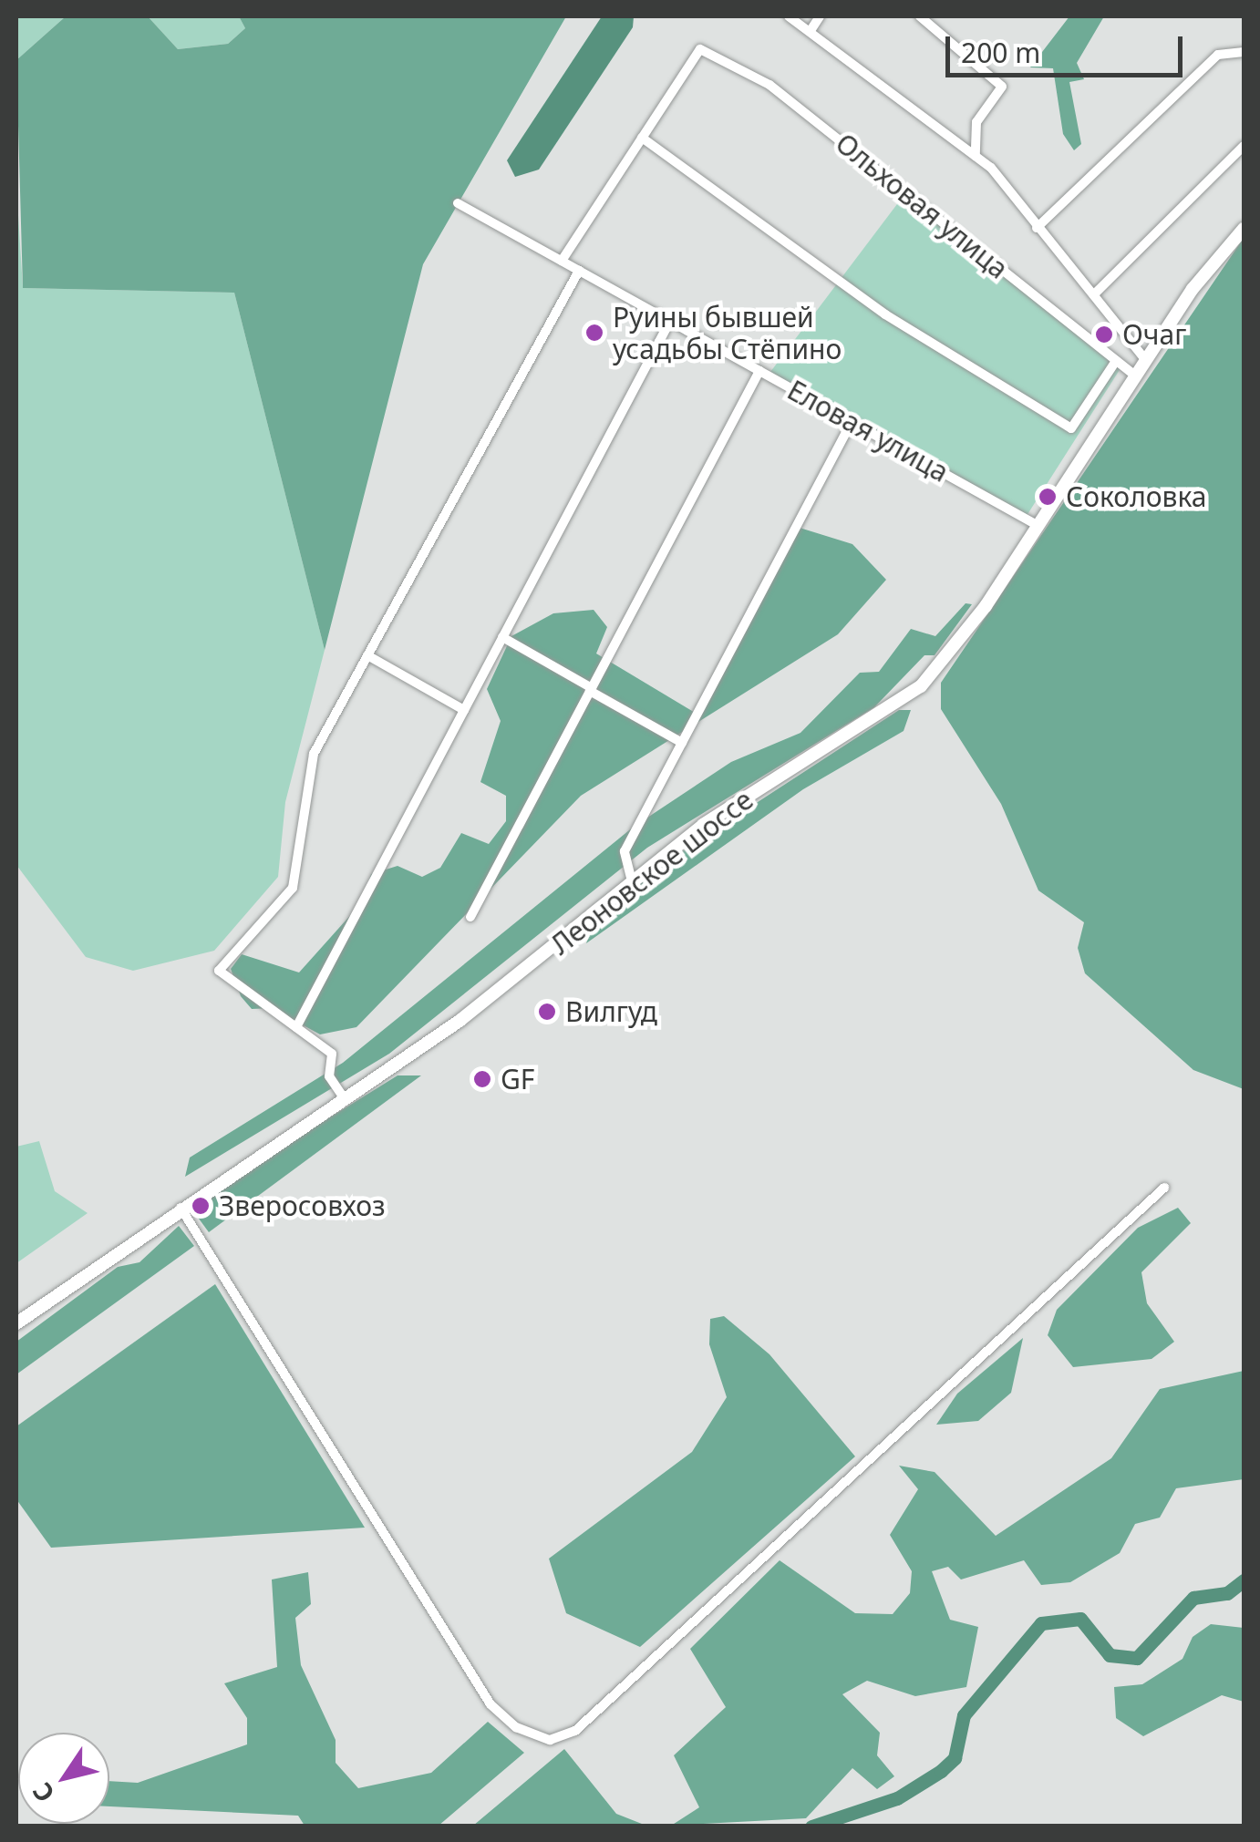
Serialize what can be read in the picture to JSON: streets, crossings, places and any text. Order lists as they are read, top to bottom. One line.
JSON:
{"streets":{"main road":["Леоновское шоссе"],"street":["Ольховая улица","Еловая улица"]},"crossings":[["Ольховая улица","Леоновское шоссе"],["Еловая улица","Леоновское шоссе"]],"places":["Руины бывшей усадьбы Стёпино","Очаг","Соколовка","Вилгуд","GF","Зверосовхоз"],"scale_bar":"200 m","north":"bottom left"}
